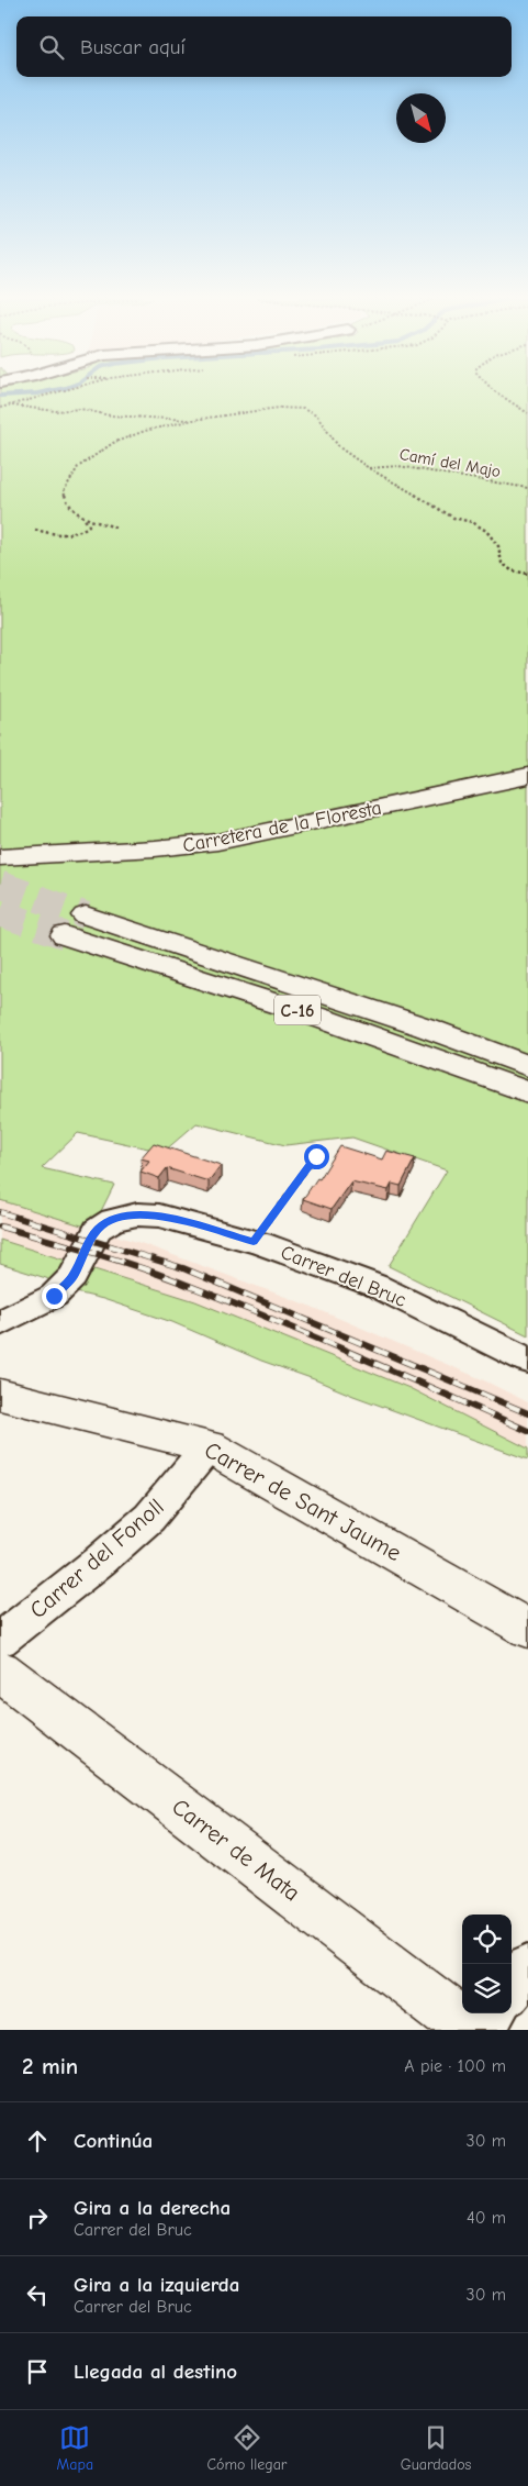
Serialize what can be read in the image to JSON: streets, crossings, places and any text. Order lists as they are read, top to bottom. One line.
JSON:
{"streets":{"main road":["Carretera de la Floresta","C-16","Carrer de Sant Jaume","Carrer de Mata"],"street":["Carrer del Bruc","Carrer del Fonoll"],"path":["Camí del Majo"]},"crossings":[["Carrer de Sant Jaume","Carrer del Fonoll"]],"north":"bottom right","page":{"search":"Buscar aquí","heading":["2 min","A pie · 100 m"],"list":[["Continúa","30 m"],["Gira a la derecha","Carrer del Bruc","40 m"],["Gira a la izquierda","Carrer del Bruc","30 m"],"Llegada al destino"],"nav":["Mapa","Cómo llegar","Guardados"]}}
